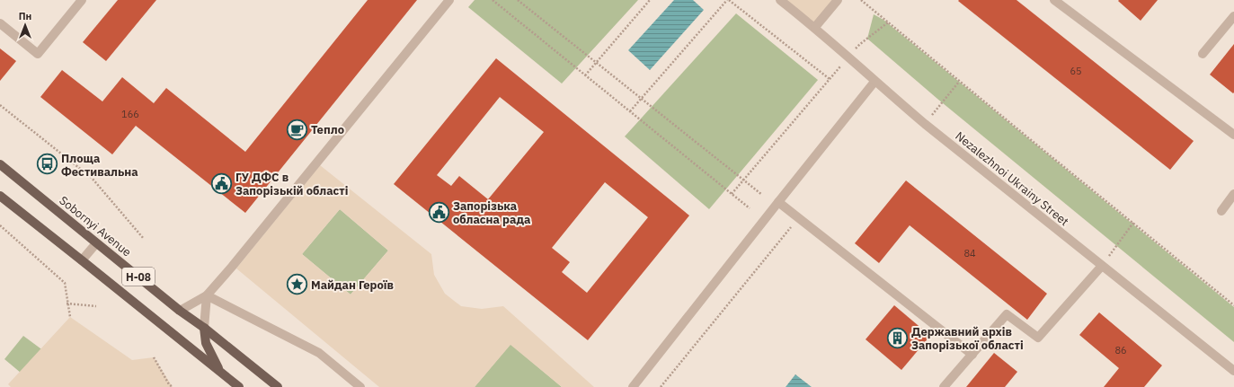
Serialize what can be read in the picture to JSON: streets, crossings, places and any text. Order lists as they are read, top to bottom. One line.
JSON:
{"streets":{"main road":["Sobornyi Avenue","Н-08"],"street":["Nezalezhnoi Ukrainy Street"]},"places":{"cafe":["Тепло"],"bus stop":["Площа Фестивальна"],"public building":["ГУ ДФС в Запорізькій області","Запорізька обласна рада"],"place":["Майдан Героїв"],"building":["Державний архів Запорізької області"]},"house_numbers":["65","166","84","86"],"north":"top"}
